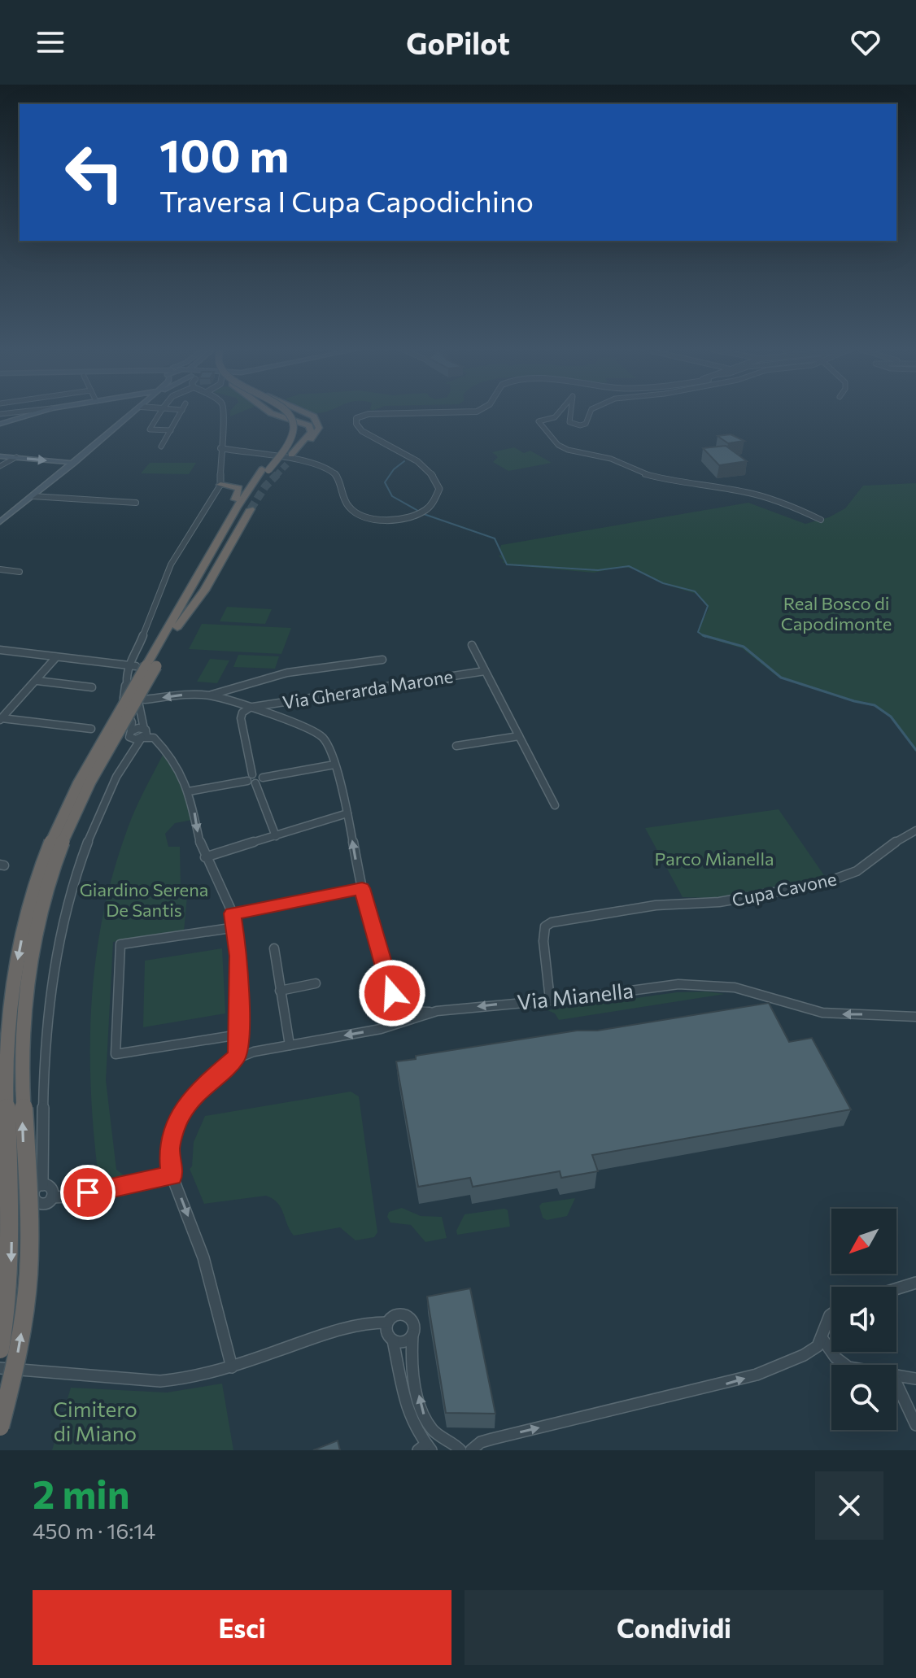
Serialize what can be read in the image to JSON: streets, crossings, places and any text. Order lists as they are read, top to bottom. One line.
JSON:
{"streets":{"street":["Via Gherarda Marone","Cupa Cavone","Via Mianella"]},"crossings":[["Cupa Cavone","Via Mianella"]],"one_way":["Via Mianella"],"parks":["Real Bosco di Capodimonte","Parco Mianella","Giardino Serena De Santis","Cimitero di Miano"],"north":"bottom left","page":{"header":"GoPilot","turn":["100 m","Traversa I Cupa Capodichino"],"heading":["2 min","450 m · 16:14"],"buttons":["Esci","Condividi"]}}
